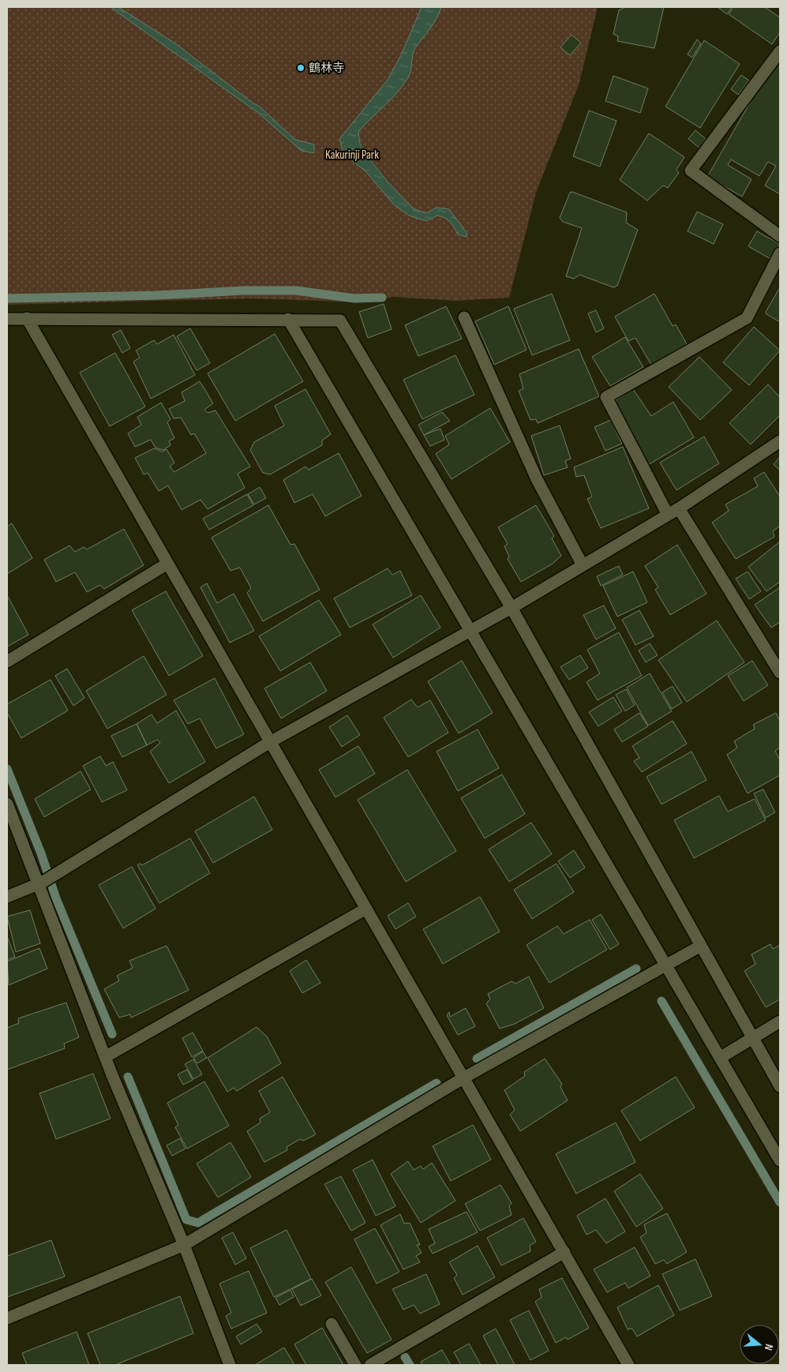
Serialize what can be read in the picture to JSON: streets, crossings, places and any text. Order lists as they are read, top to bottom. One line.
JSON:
{"parks":["Kakurinji Park"],"places":["鶴林寺"],"north":"right"}
